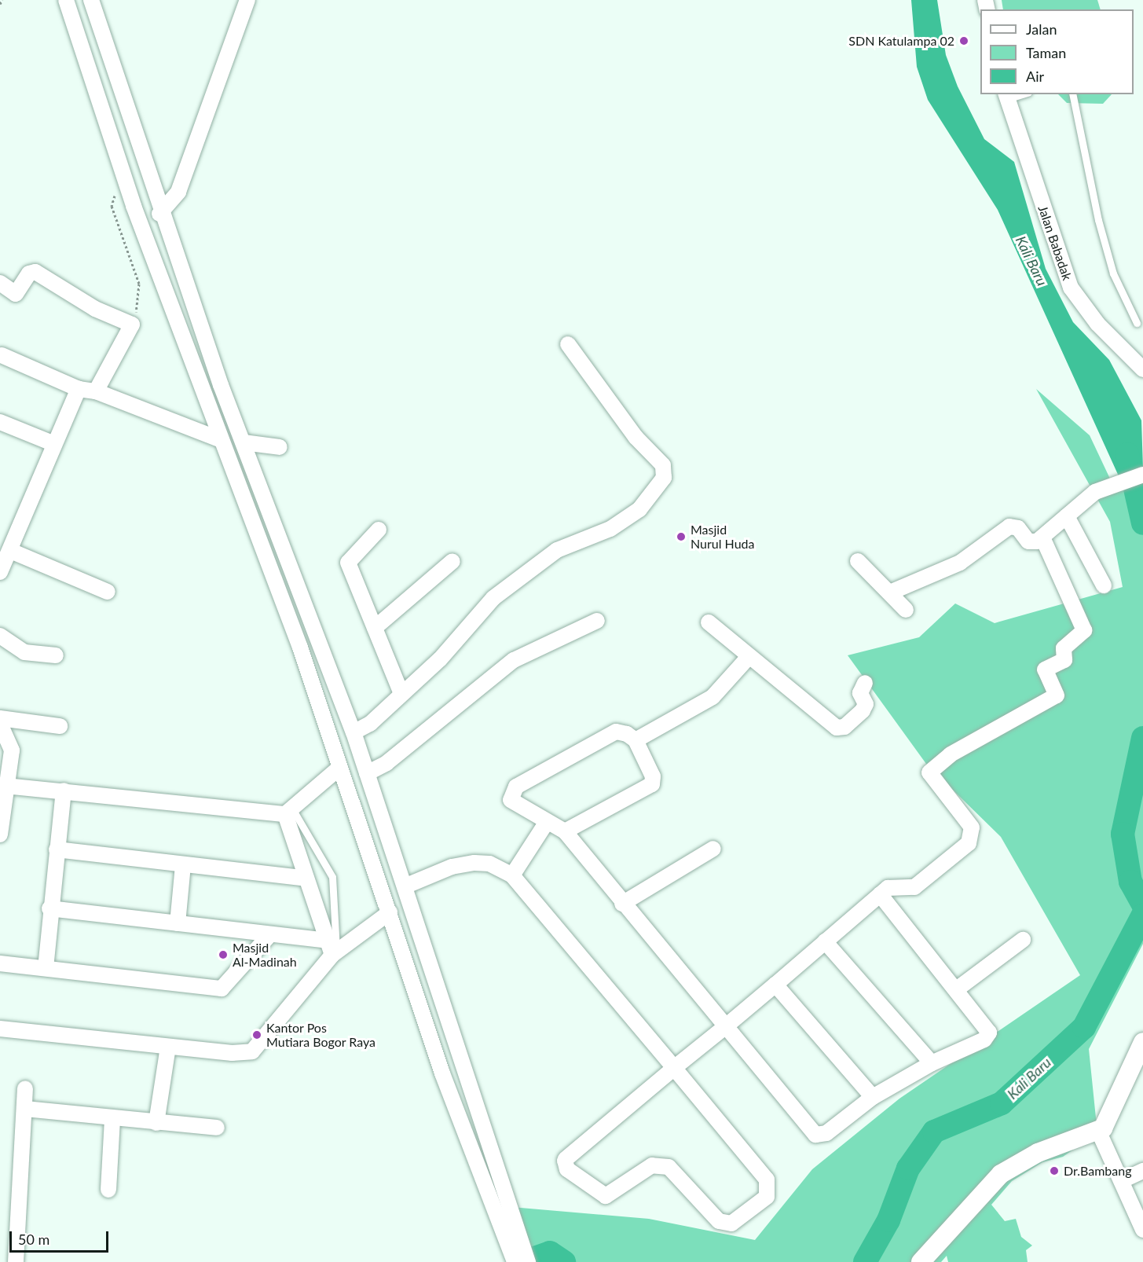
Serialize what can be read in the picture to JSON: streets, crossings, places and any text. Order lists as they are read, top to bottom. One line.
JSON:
{"streets":{"street":["Jalan Babadak"]},"water":["Kali Baru"],"places":["SDN Katulampa 02","Masjid Nurul Huda","Masjid Al-Madinah","Kantor Pos Mutiara Bogor Raya","Dr.Bambang"],"legend":["Jalan","Taman","Air"],"scale_bar":"50 m"}
